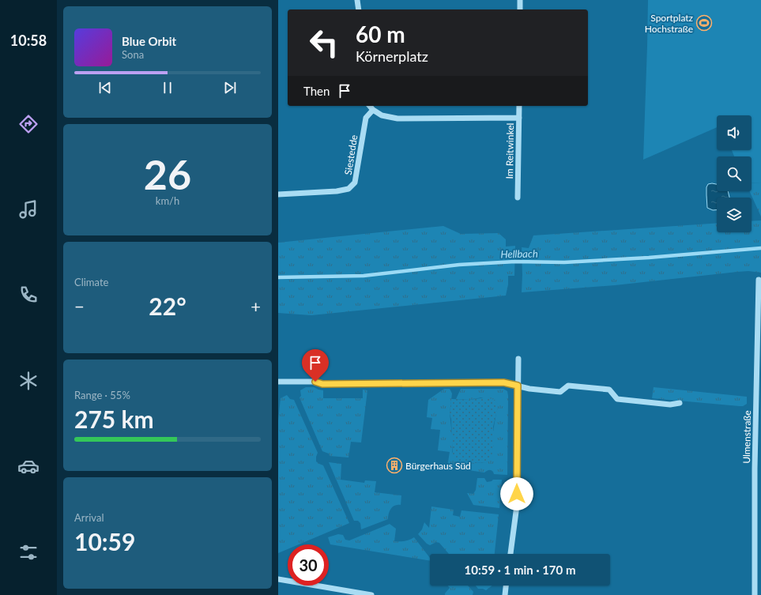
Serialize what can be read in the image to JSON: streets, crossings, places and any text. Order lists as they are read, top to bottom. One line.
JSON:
{"streets":{"street":["Im Reitwinkel","Siestedde","Ulmenstraße"]},"water":["Hellbach"],"places":{"sports":["Sportplatz Hochstraße"],"building":["Bürgerhaus Süd"]},"page":{"tabs":"10:58","turn":["60 m","Körnerplatz"],"song":["Blue Orbit","Sona"],"then":"Then","tile":[["26","km/h"],"Climate",["Range · 55%","275 km"],["Arrival","10:59"]],"heat":["−","22°","+"],"limit":"30","trip":"10:59 · 1 min · 170 m"}}
